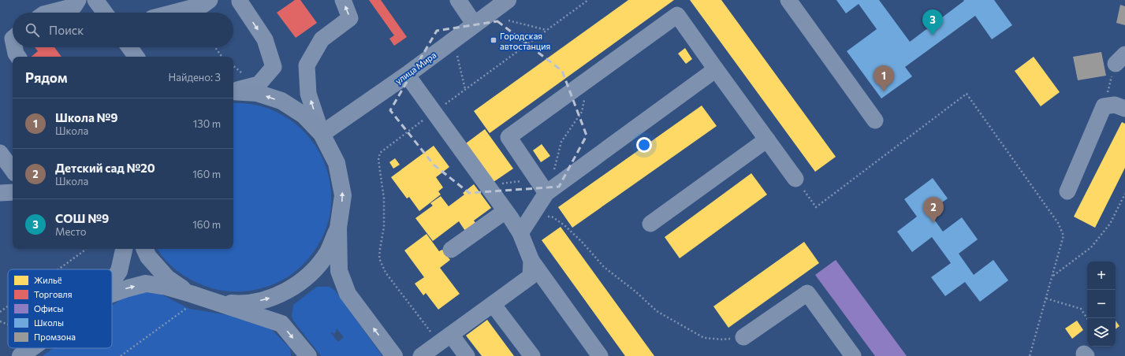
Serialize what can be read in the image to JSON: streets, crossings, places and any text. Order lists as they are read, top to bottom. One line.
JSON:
{"streets":{"main road":["улица Мира"]},"places":{"transit":["Городская автостанция"]},"legend":["Жильё","Торговля","Офисы","Школы","Промзона"],"page":{"pins":["3","1","2"],"search":"Поиск","heading":["Рядом","Найдено: 3"],"list":[{"mark":"1","name":"Школа №9","note":"Школа","value":"130 m"},{"mark":"2","name":"Детский сад №20","note":"Школа","value":"160 m"},{"mark":"3","name":"СОШ №9","note":"Место","value":"160 m"}],"map_buttons":["+","−"]}}
